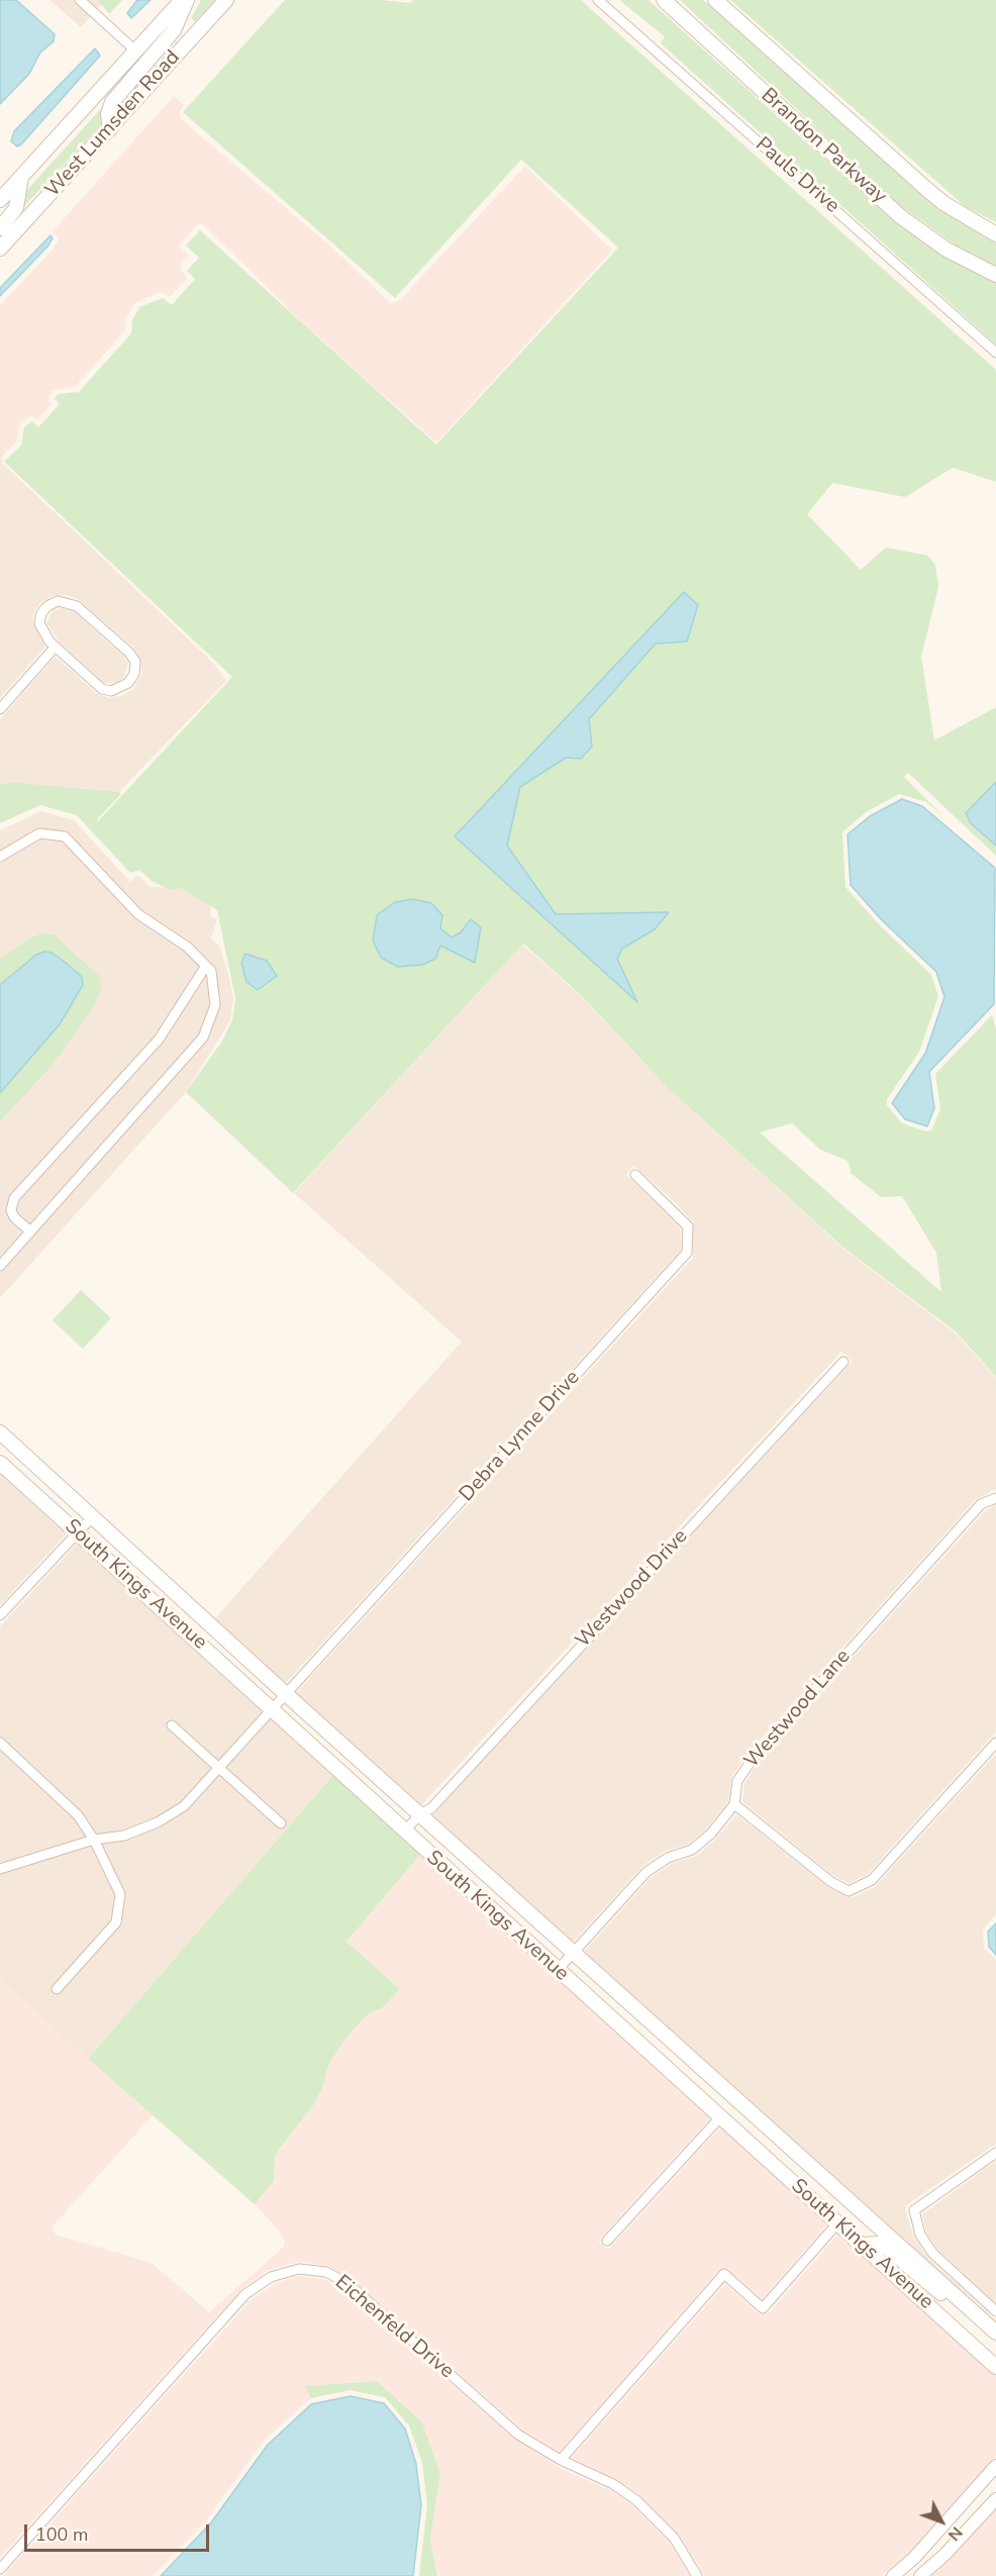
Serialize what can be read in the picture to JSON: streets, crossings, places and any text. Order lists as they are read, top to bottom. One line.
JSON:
{"streets":{"main road":["West Lumsden Road","Brandon Parkway","South Kings Avenue"],"street":["Pauls Drive","Debra Lynne Drive","Westwood Drive","Westwood Lane","Eichenfeld Drive"]},"crossings":[["Debra Lynne Drive","South Kings Avenue"],["South Kings Avenue","Westwood Drive"],["South Kings Avenue","Westwood Lane"]],"scale_bar":"100 m","north":"bottom right"}
